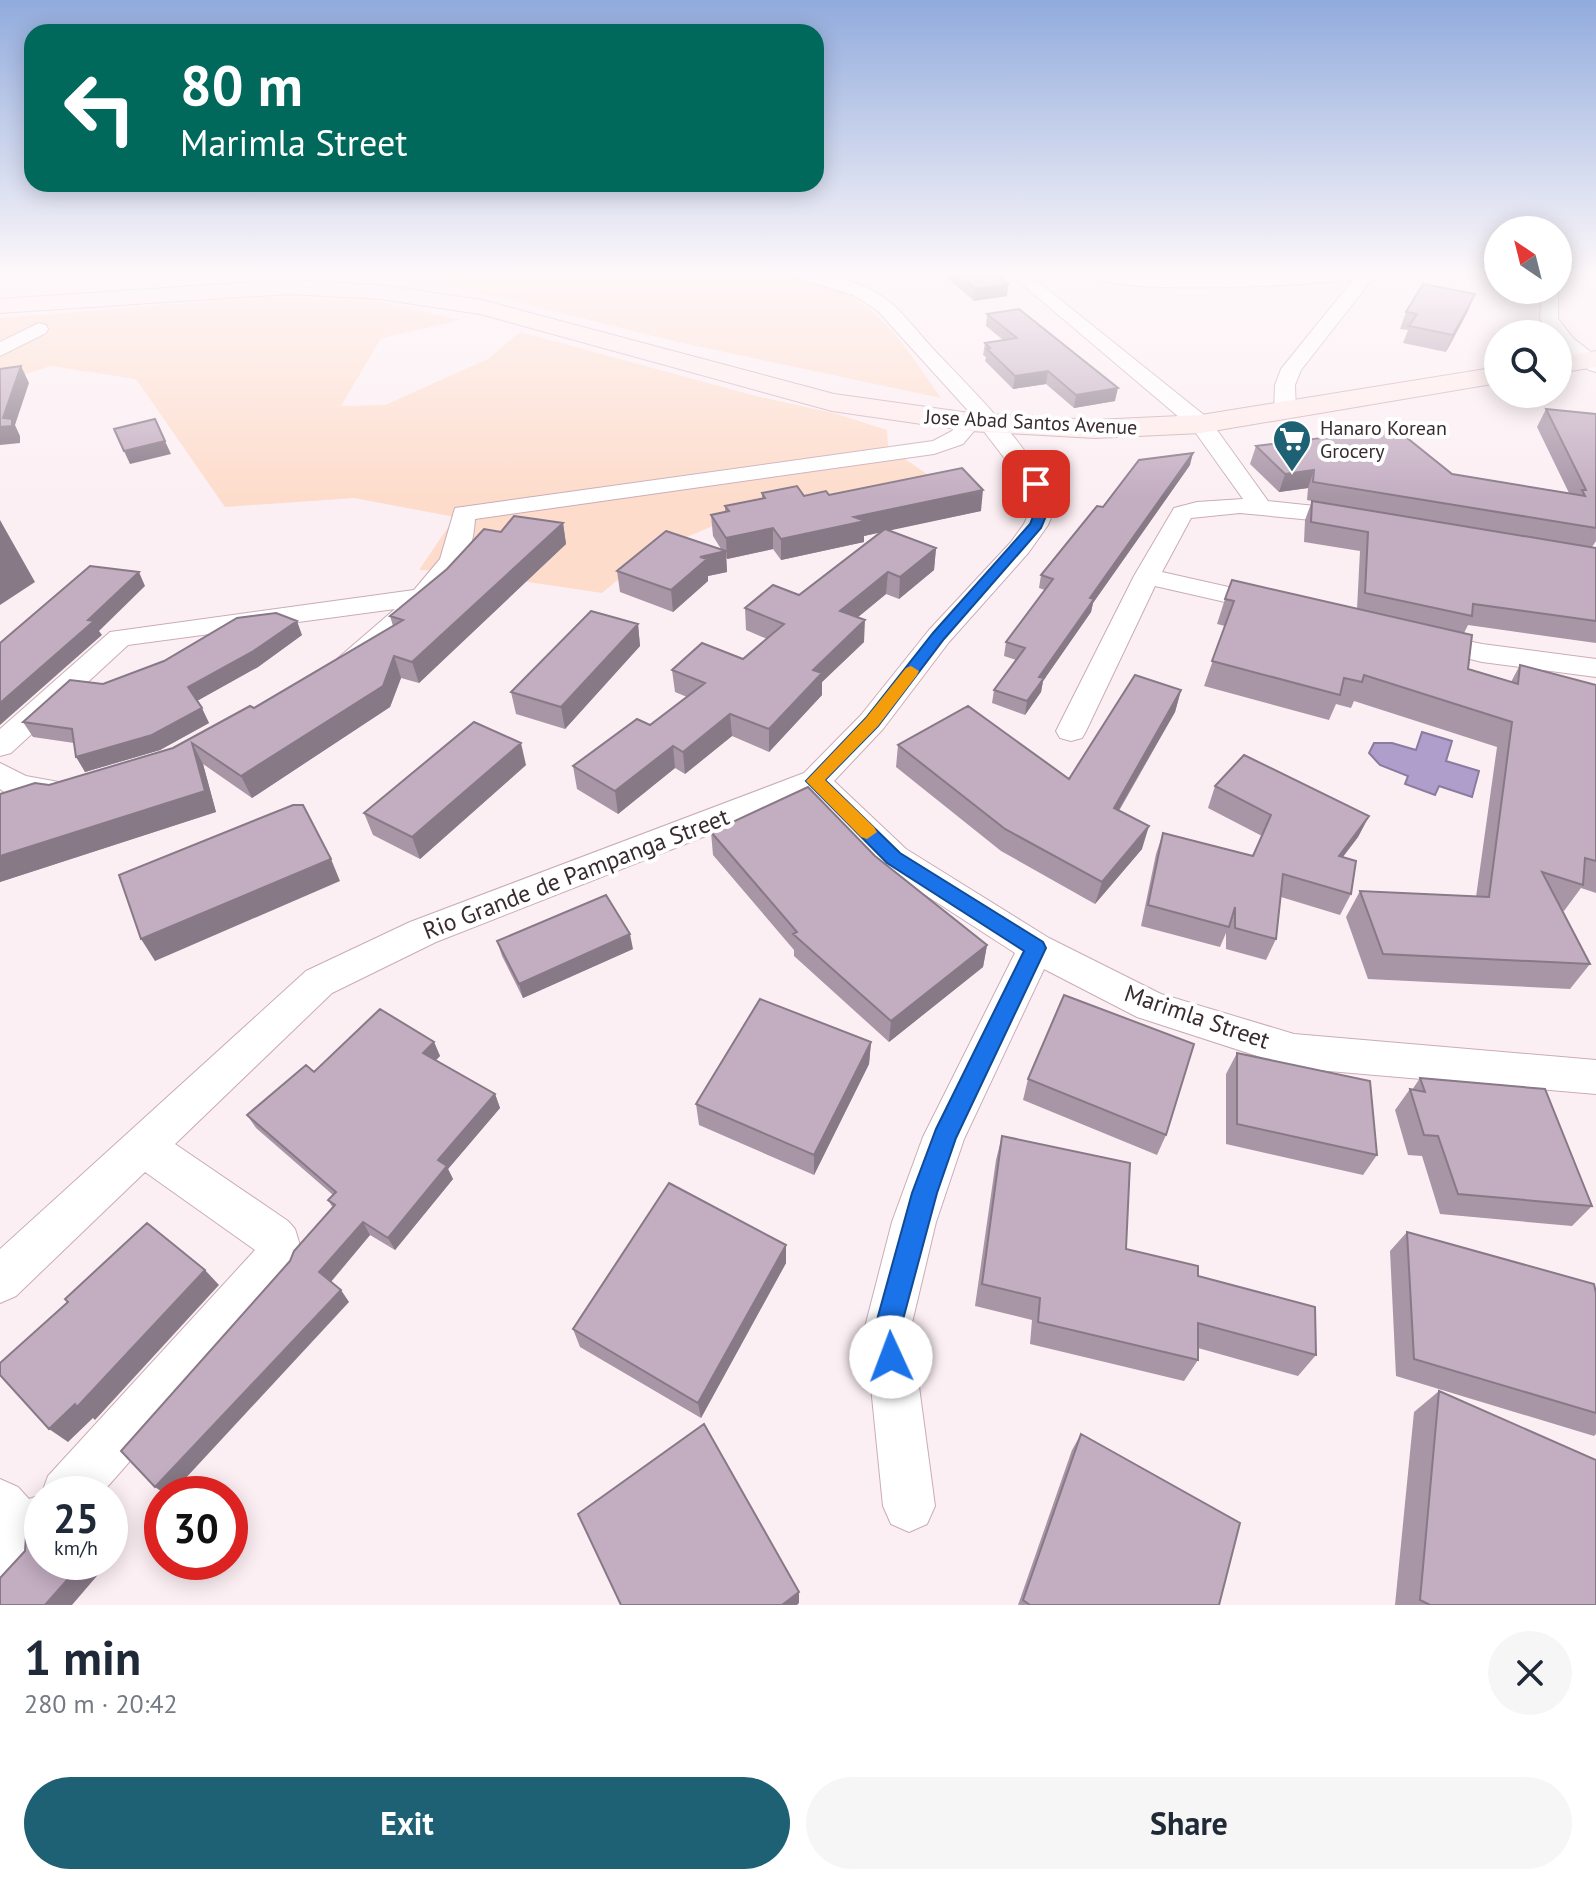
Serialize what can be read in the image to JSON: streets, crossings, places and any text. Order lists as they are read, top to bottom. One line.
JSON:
{"streets":{"main road":["Jose Abad Santos Avenue"],"street":["Rio Grande de Pampanga Street","Marimla Street"]},"crossings":[["Jose Abad Santos Avenue","Rio Grande de Pampanga Street"],["Rio Grande de Pampanga Street","Marimla Street"]],"places":{"supermarket":["Hanaro Korean Grocery"]},"north":"top left","page":{"turn":["80 m","Marimla Street"],"speed":"25 km/h","limit":"30","heading":["1 min","280 m · 20:42"],"buttons":["Exit","Share"]}}
